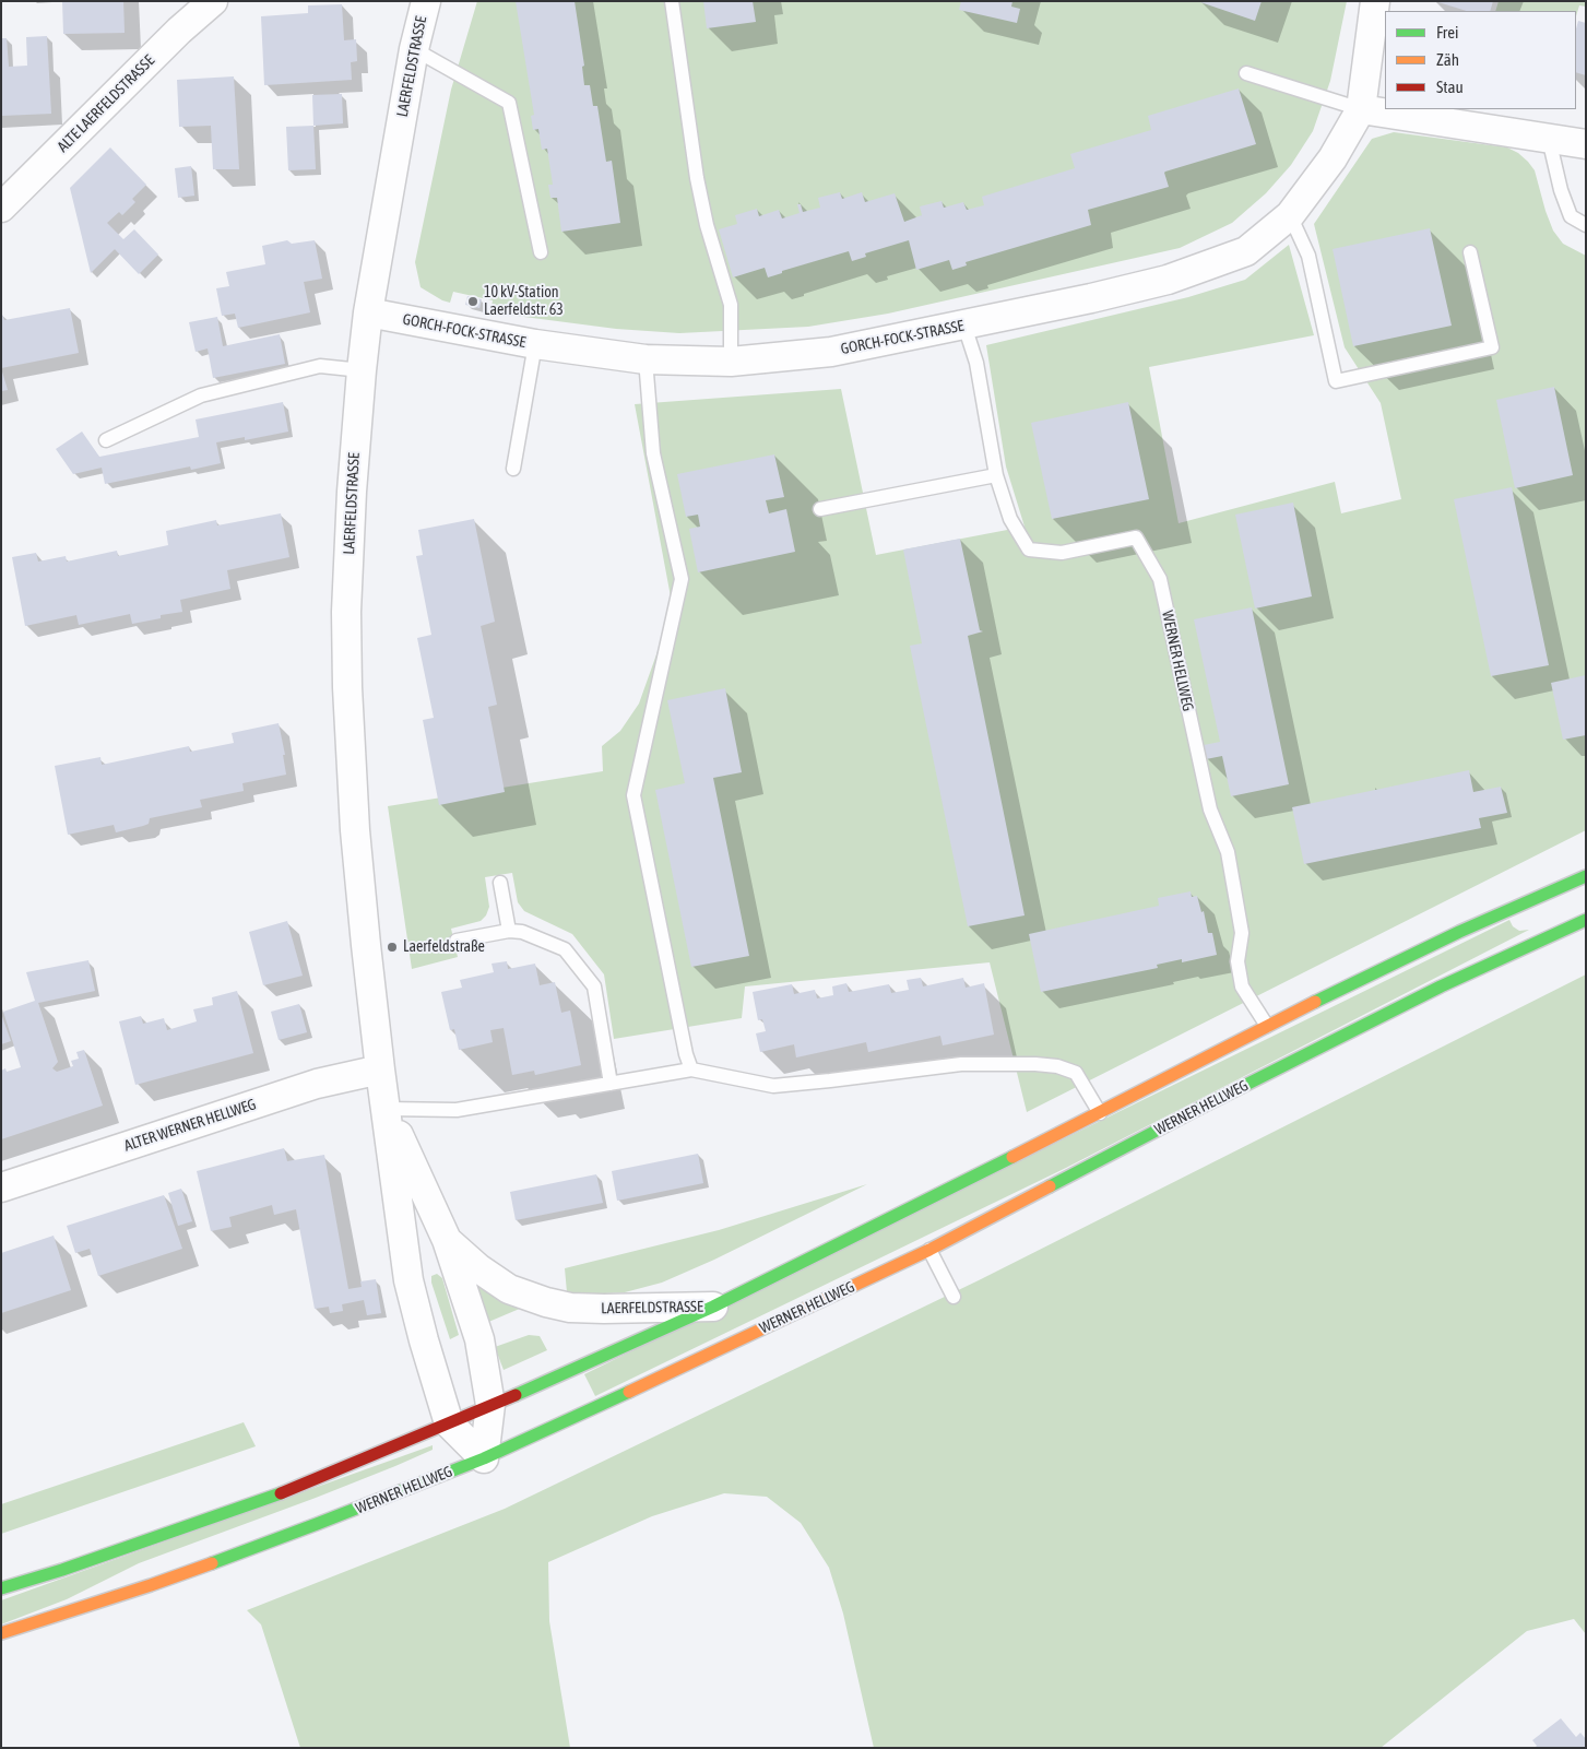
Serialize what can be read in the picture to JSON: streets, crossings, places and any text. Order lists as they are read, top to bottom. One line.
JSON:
{"streets":{"main road":["WERNER HELLWEG"],"street":["LAERFELDSTRASSE","ALTE LAERFELDSTRASSE","GORCH-FOCK-STRASSE","ALTER WERNER HELLWEG"]},"crossings":[["LAERFELDSTRASSE","GORCH-FOCK-STRASSE"],["LAERFELDSTRASSE","WERNER HELLWEG"],["LAERFELDSTRASSE","ALTER WERNER HELLWEG"]],"places":["10 kV-Station Laerfeldstr. 63","Laerfeldstraße"],"legend":["Frei","Zäh","Stau"]}
